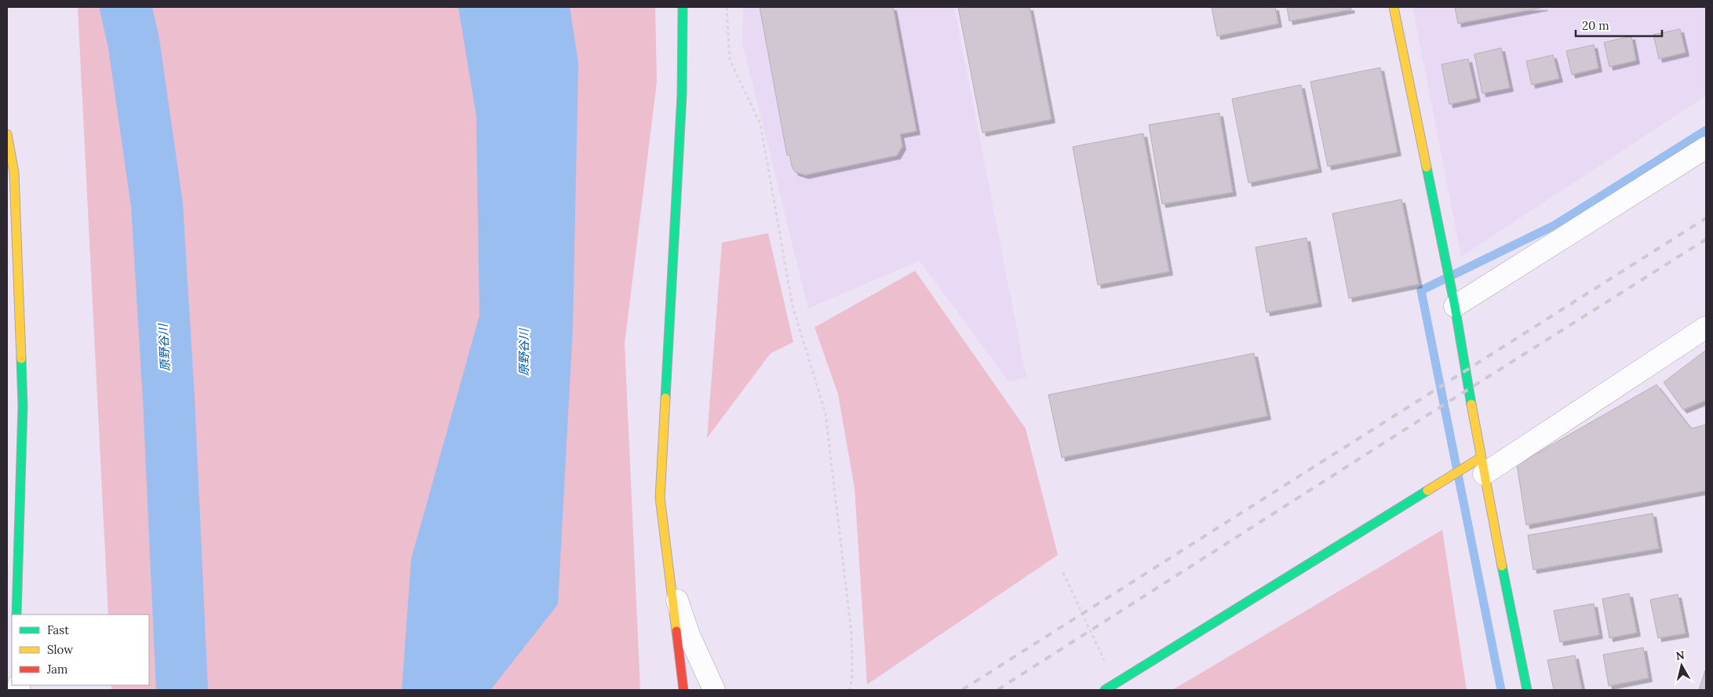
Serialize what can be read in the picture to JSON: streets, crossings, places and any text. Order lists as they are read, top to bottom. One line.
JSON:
{"water":["原野谷川"],"legend":["Fast","Slow","Jam"],"scale_bar":"20 m","north":"top"}
